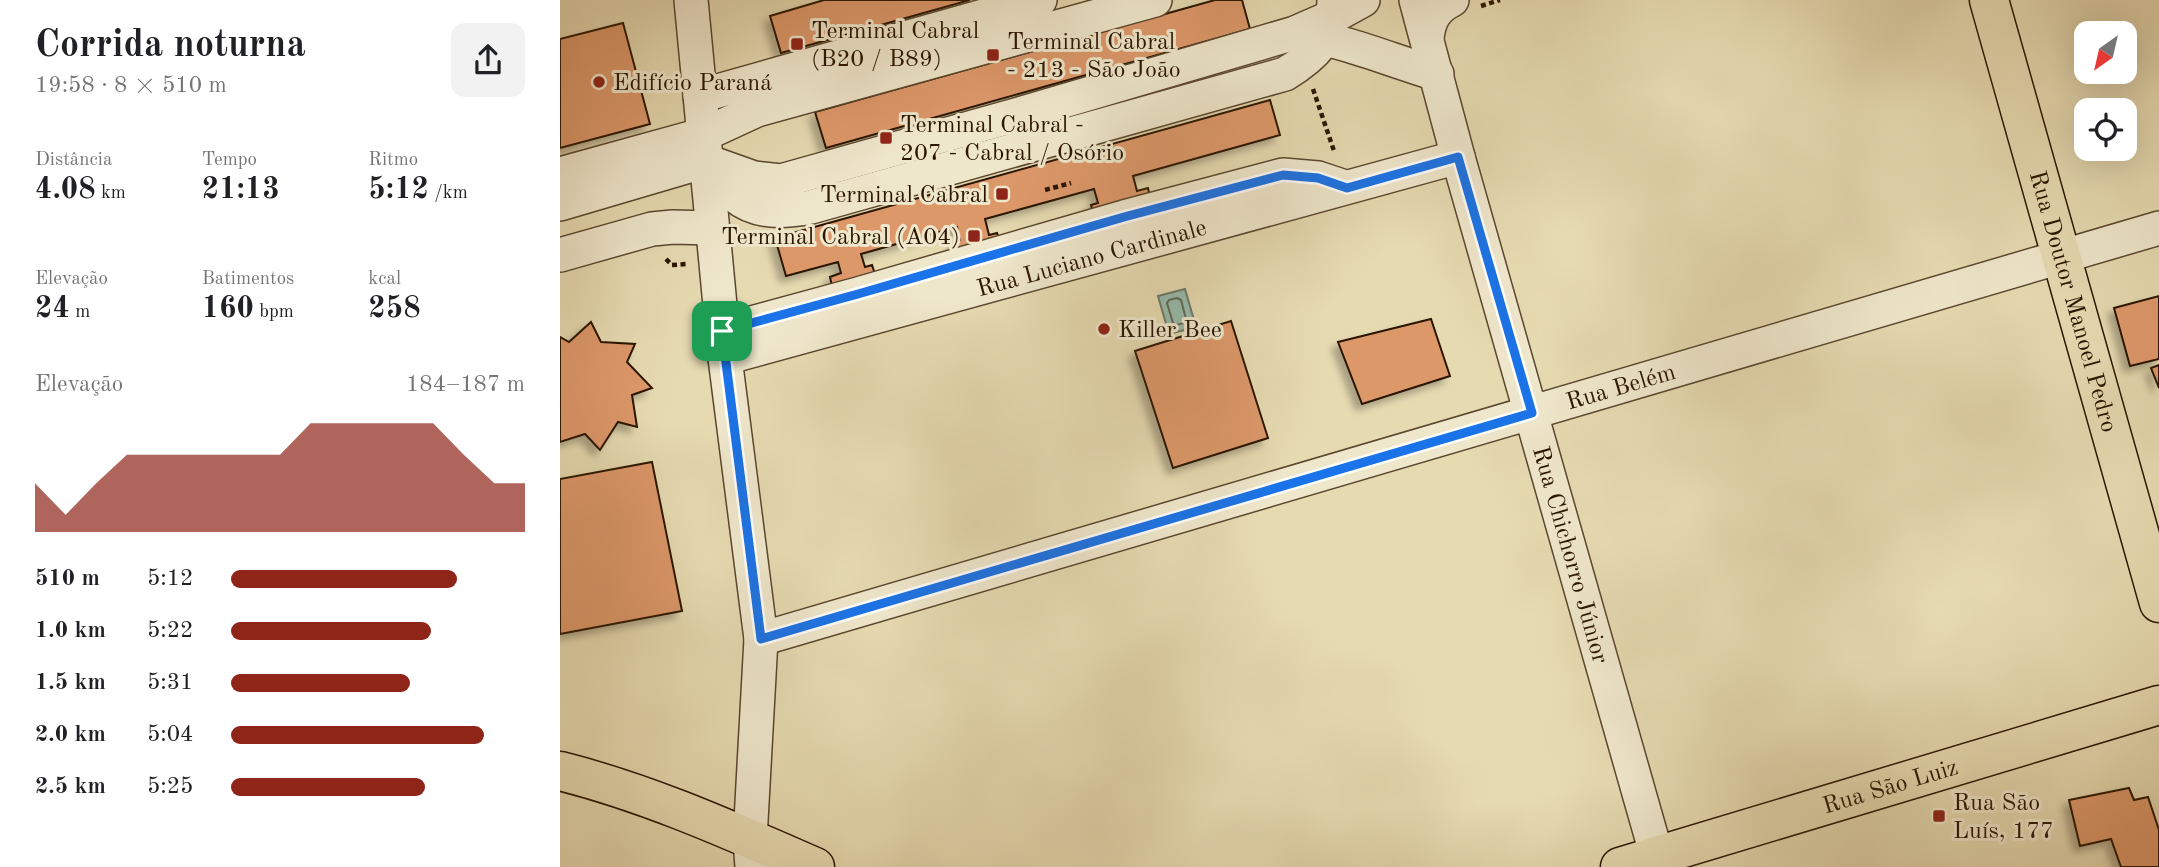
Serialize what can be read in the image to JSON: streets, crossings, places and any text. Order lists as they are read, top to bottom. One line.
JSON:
{"streets":{"main road":["Rua Doutor Manoel Pedro","Rua São Luiz"],"street":["Rua Luciano Cardinale","Rua Belém","Rua Chichorro Júnior"]},"crossings":[["Rua Luciano Cardinale","Rua Chichorro Júnior"],["Rua Doutor Manoel Pedro","Rua Belém"],["Rua Belém","Rua Chichorro Júnior"],["Rua Chichorro Júnior","Rua São Luiz"]],"places":{"transit":["Terminal Cabral (B20 / B89)","Terminal Cabral - 213 - São João","Terminal Cabral - 207 - Cabral / Osório","Terminal Cabral","Terminal Cabral (A04)","Rua São Luís, 177"],"other":["Edifício Paraná","Killer Bee"]},"north":"bottom left","page":{"heading":["Corrida noturna","19:58 · 8 × 510 m"],"stats":[["Distância","4.08 km"],["Tempo","21:13"],["Ritmo","5:12 /km"],["Elevação","24 m"],["Batimentos","160 bpm"],["kcal","258"]],"chart":["Elevação","184–187 m"],"list":[{"name":"510 m","note":"5:12"},{"name":"1.0 km","note":"5:22"},{"name":"1.5 km","note":"5:31"},{"name":"2.0 km","note":"5:04"},{"name":"2.5 km","note":"5:25"}]}}
